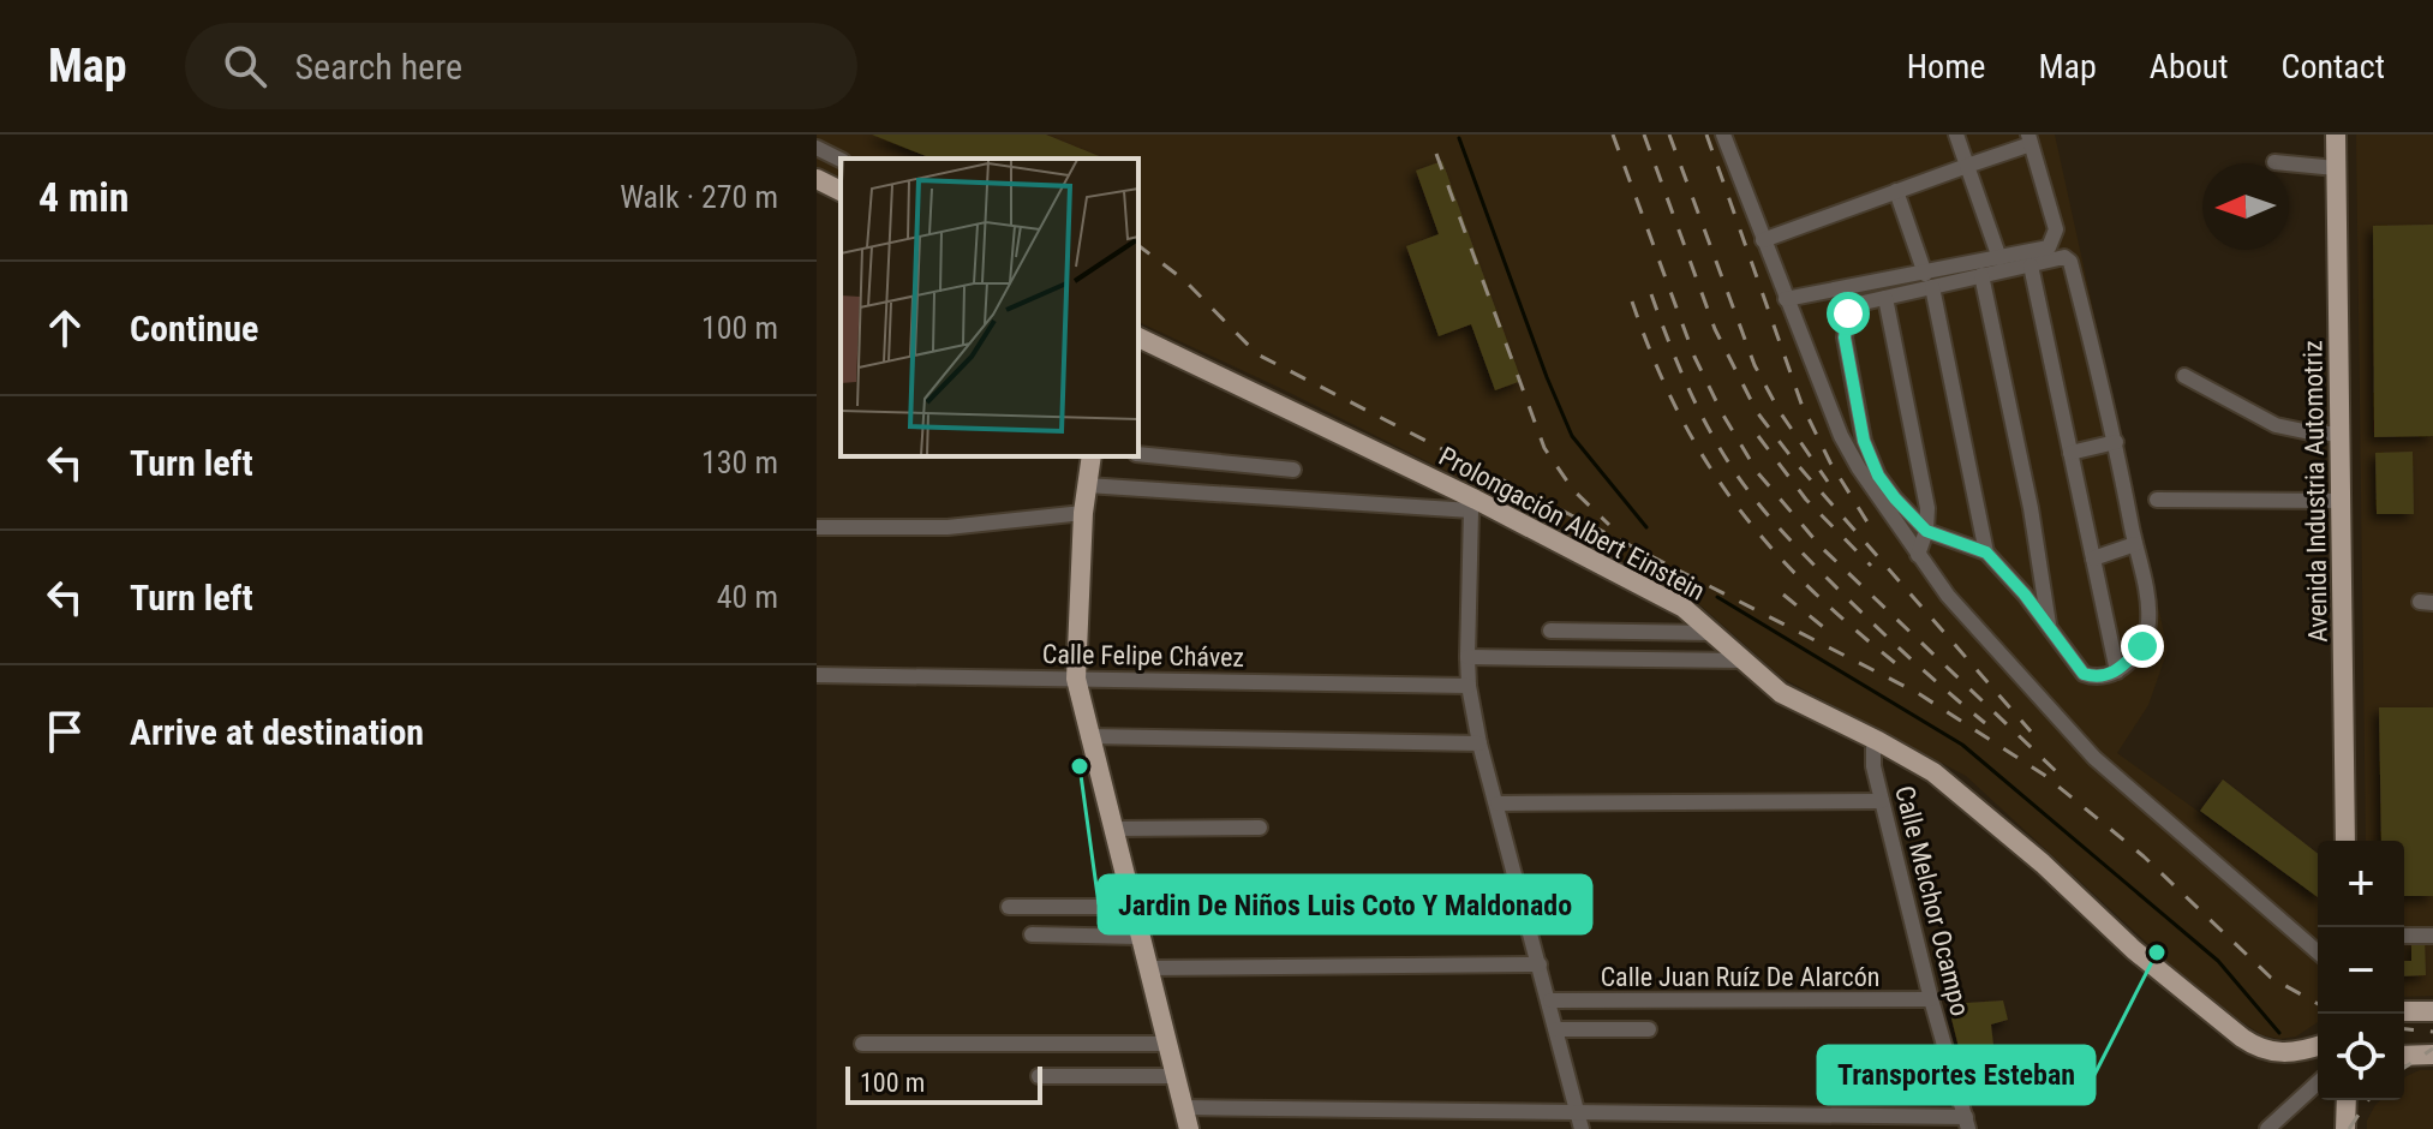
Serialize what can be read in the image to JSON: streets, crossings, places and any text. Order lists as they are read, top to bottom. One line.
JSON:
{"streets":{"main road":["Avenida Industria Automotriz","Prolongación Albert Einstein"],"street":["Calle Felipe Chávez","Calle Melchor Ocampo","Calle Juan Ruíz De Alarcón"]},"crossings":[["Prolongación Albert Einstein","Calle Melchor Ocampo"],["Calle Melchor Ocampo","Calle Juan Ruíz De Alarcón"]],"places":["Jardin De Niños Luis Coto Y Maldonado","Transportes Esteban"],"scale_bar":"100 m","north":"left","page":{"header":"Map","search":"Search here","nav":["Home","Map","About","Contact"],"heading":["4 min","Walk · 270 m"],"list":[["Continue","100 m"],["Turn left","130 m"],["Turn left","40 m"],"Arrive at destination"],"map_buttons":["+","−"],"scale":"100 m"}}
